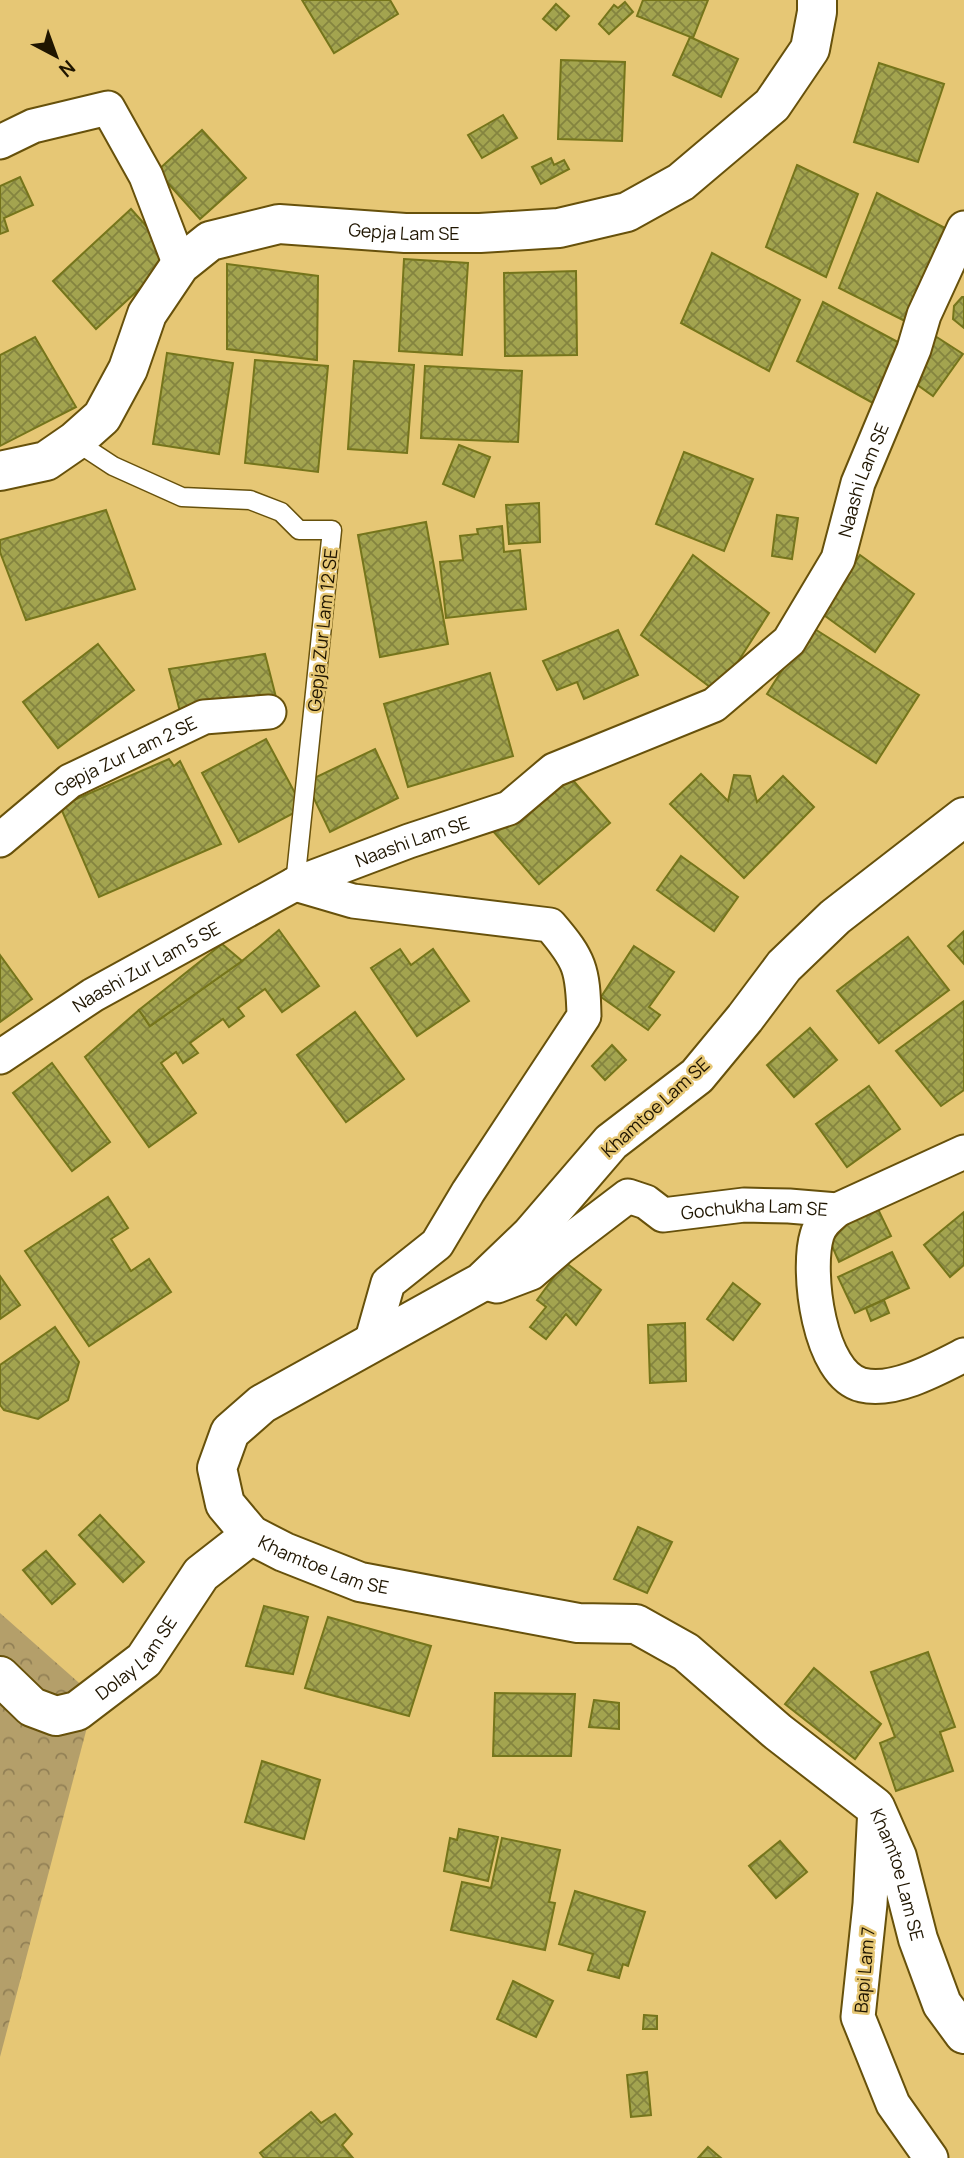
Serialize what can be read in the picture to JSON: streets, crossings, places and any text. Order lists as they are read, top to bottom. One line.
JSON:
{"streets":{"main road":["Gepja Lam SE","Khamtoe Lam SE","Dolay Lam SE"],"street":["Naashi Lam SE","Gepja Zur Lam 2 SE","Naashi Zur Lam 5 SE","Gochukha Lam SE","Bapi Lam 7"],"lane":["Gepja Zur Lam 12 SE"]},"crossings":[["Gepja Lam SE","Gepja Zur Lam 12 SE"],["Naashi Lam SE","Gepja Zur Lam 12 SE"],["Naashi Lam SE","Naashi Zur Lam 5 SE"],["Gepja Zur Lam 12 SE","Naashi Zur Lam 5 SE"],["Khamtoe Lam SE","Gochukha Lam SE"],["Khamtoe Lam SE","Dolay Lam SE"],["Khamtoe Lam SE","Bapi Lam 7"]],"north":"bottom right"}
